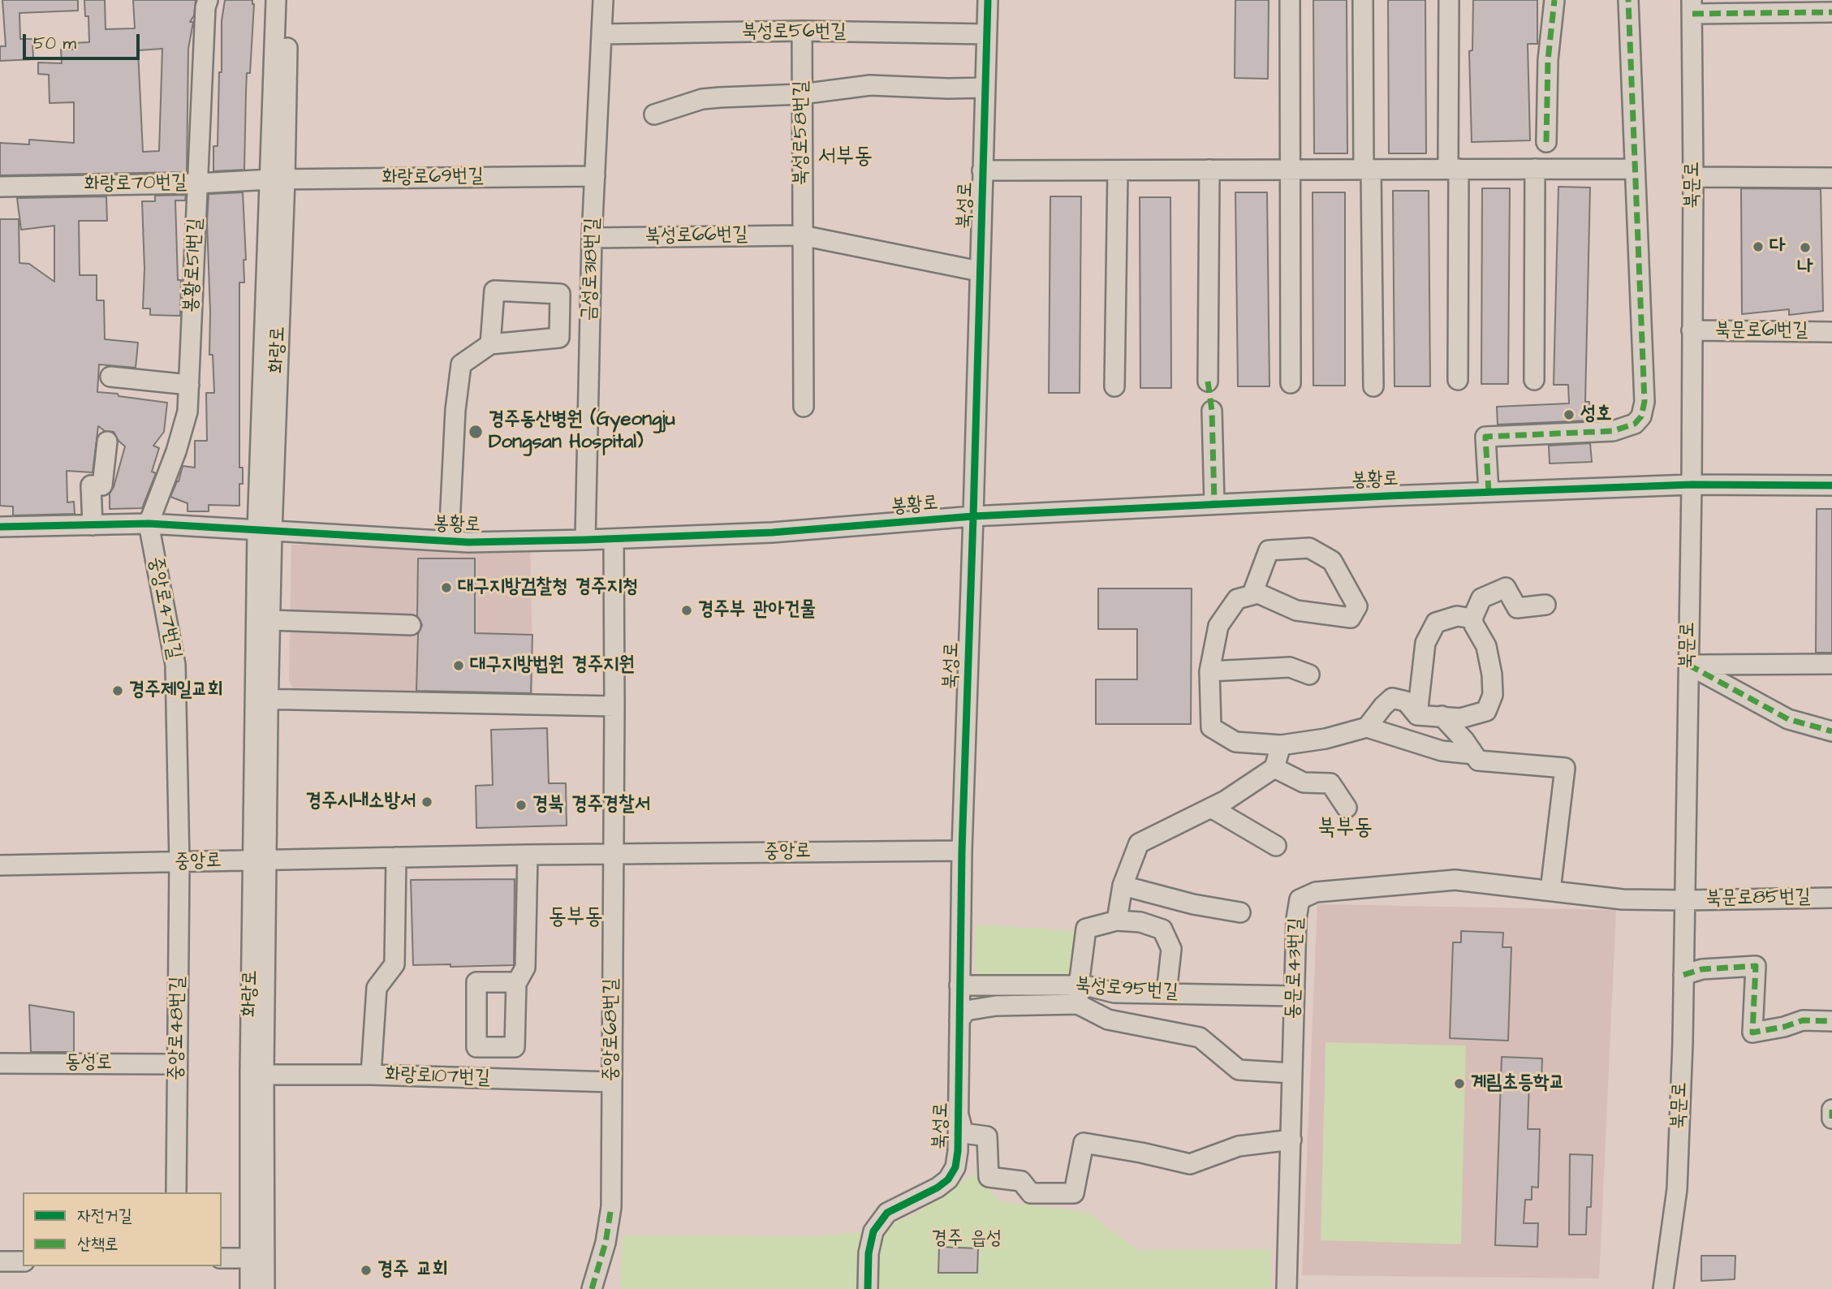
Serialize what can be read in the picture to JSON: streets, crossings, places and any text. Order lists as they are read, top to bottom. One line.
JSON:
{"streets":{"street":["북성로56번길","북성로58번길","화랑로69번길","화랑로70번길","북문로","북성로","북성로66번길","봉황로51번길","금성로318번길","북문로61번길","화랑로","봉황로","중앙로47번길","중앙로","북문로85번길","동문로43번길","북성로95번길","중앙로48번길","중앙로68번길","동성로","화랑로107번길"]},"crossings":[["북성로56번길","북성로58번길"],["북성로56번길","북성로"],["북성로56번길","금성로318번길"],["북성로58번길","북성로66번길"],["화랑로69번길","화랑로70번길"],["화랑로69번길","금성로318번길"],["화랑로69번길","화랑로"],["화랑로70번길","봉황로51번길"],["화랑로70번길","화랑로"],["북문로","북문로61번길"],["북문로","봉황로"],["북문로","북문로85번길"],["북문로","동문로43번길"],["북성로","북성로66번길"],["북성로","봉황로"],["북성로","중앙로"],["북성로","북성로95번길"],["북성로66번길","금성로318번길"],["봉황로51번길","봉황로"],["봉황로51번길","중앙로47번길"],["금성로318번길","봉황로"],["화랑로","봉황로"],["화랑로","중앙로"],["화랑로","화랑로107번길"],["봉황로","중앙로47번길"],["중앙로47번길","중앙로"],["중앙로47번길","중앙로48번길"],["중앙로","중앙로48번길"],["중앙로","중앙로68번길"],["북문로85번길","동문로43번길"],["동문로43번길","북성로95번길"],["중앙로48번길","동성로"],["중앙로68번길","화랑로107번길"]],"districts":["서부동","북부동","동부동"],"parks":["경주 읍성"],"places":["다","나","성호","경주동산병원 (Gyeongju Dongsan Hospital)","대구지방검찰청 경주지청","경주부 관아건물","대구지방법원 경주지원","경주제일교회","경주시내소방서","경북 경주경찰서","계림초등학교","경주 교회"],"legend":["자전거길","산책로"],"scale_bar":"50 m"}
